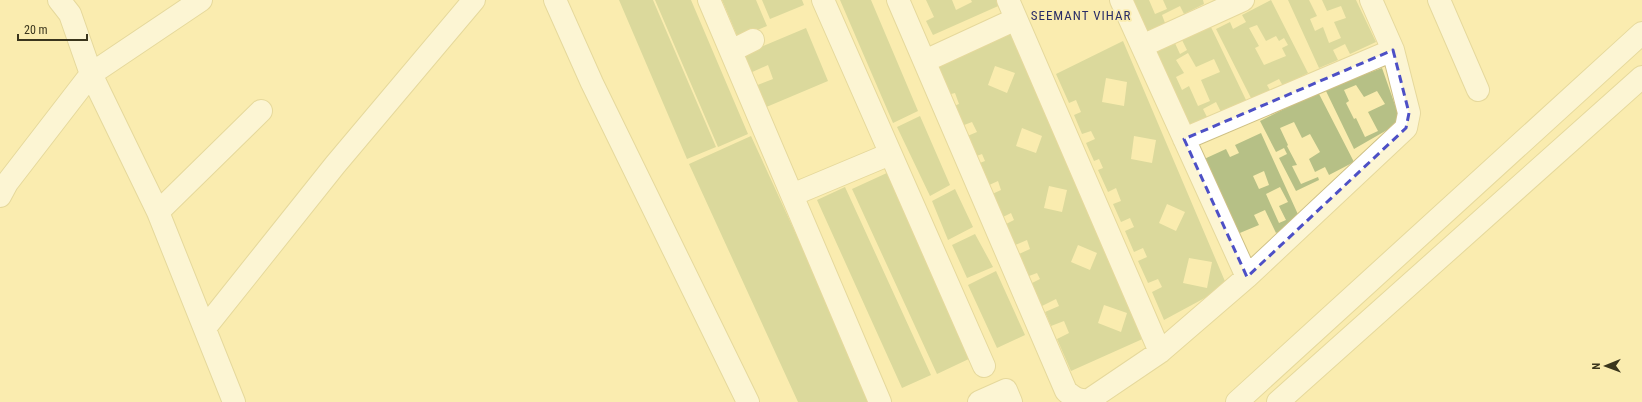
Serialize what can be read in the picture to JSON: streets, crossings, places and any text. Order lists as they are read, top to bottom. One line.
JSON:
{"districts":["SEEMANT VIHAR"],"scale_bar":"20 m","north":"left"}
